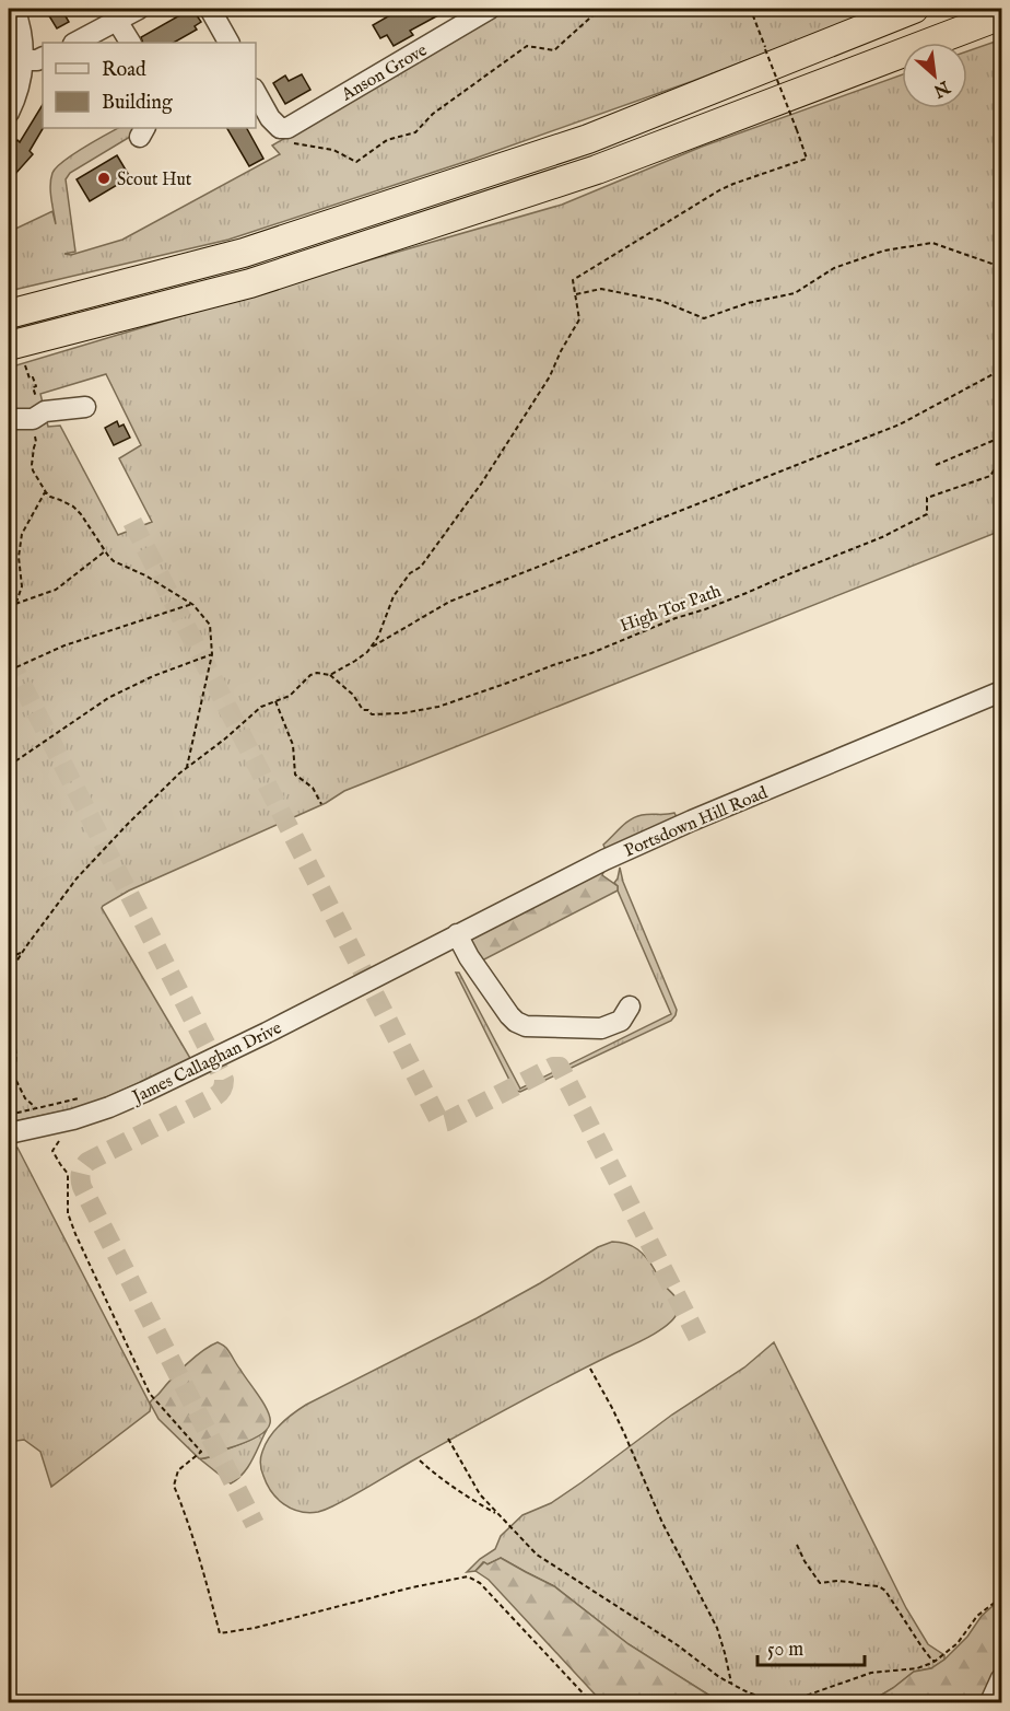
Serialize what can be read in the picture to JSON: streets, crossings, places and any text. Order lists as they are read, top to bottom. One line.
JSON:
{"streets":{"street":["Anson Grove","Portsdown Hill Road","James Callaghan Drive"],"path":["High Tor Path"]},"crossings":[["Portsdown Hill Road","James Callaghan Drive"]],"places":["Scout Hut"],"legend":["Road","Building"],"scale_bar":"50 m","north":"bottom right"}
